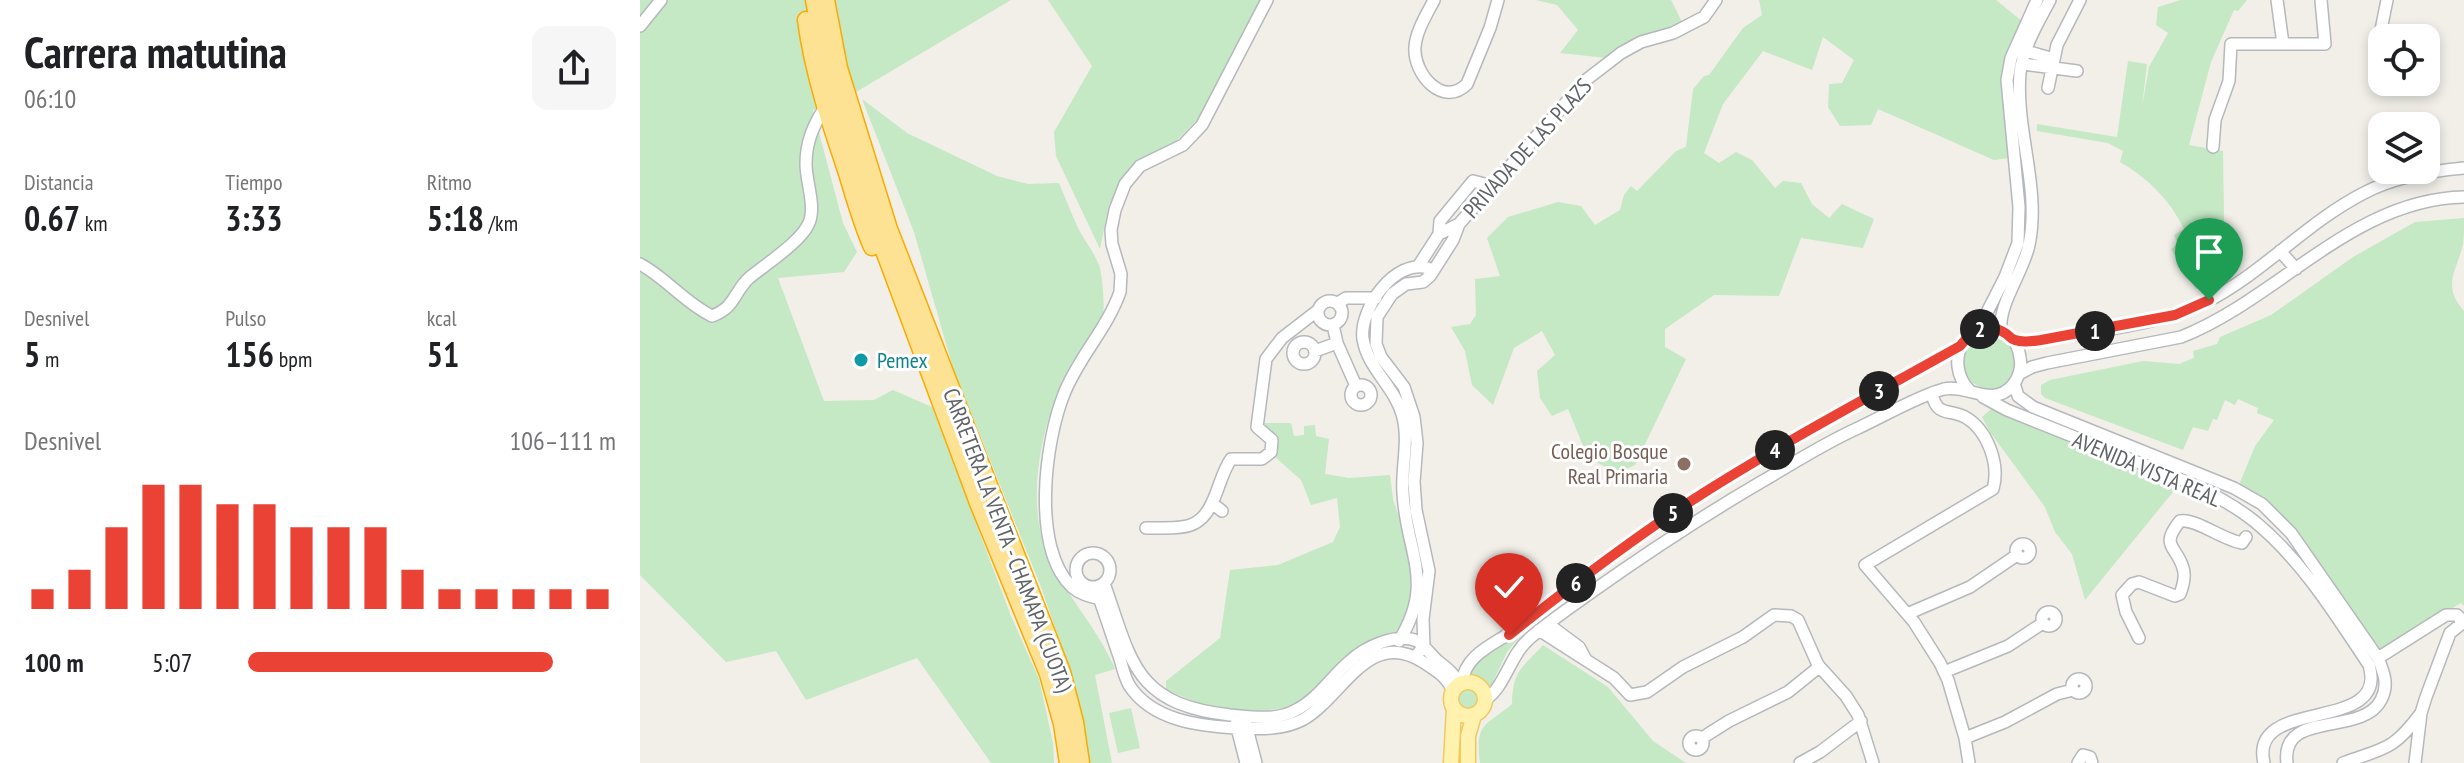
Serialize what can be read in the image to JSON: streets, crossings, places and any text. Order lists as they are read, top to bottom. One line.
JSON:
{"streets":{"highway":["CARRETERA LA VENTA - CHAMAPA (CUOTA)"],"street":["PRIVADA DE LAS PLAZS","AVENIDA VISTA REAL"]},"places":["Pemex","Colegio Bosque Real Primaria"],"page":{"heading":["Carrera matutina","06:10"],"stats":[["Distancia","0.67 km"],["Tiempo","3:33"],["Ritmo","5:18 /km"],["Desnivel","5 m"],["Pulso","156 bpm"],["kcal","51"]],"pins":["2","1","3","4","5","6"],"chart":["Desnivel","106–111 m"],"list":[{"name":"100 m","note":"5:07"}]}}
